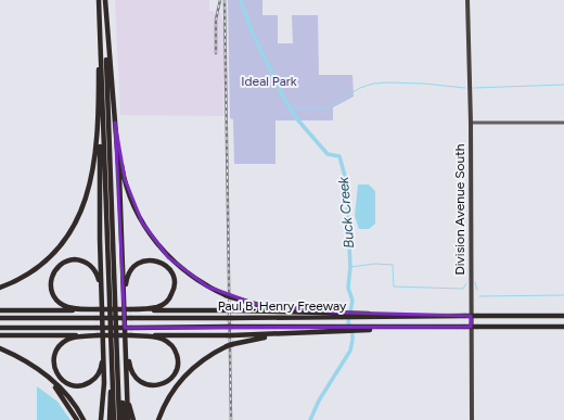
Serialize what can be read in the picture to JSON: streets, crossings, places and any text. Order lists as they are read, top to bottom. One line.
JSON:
{"streets":{"highway":["Paul B. Henry Freeway"],"main road":["Division Avenue South"]},"water":["Buck Creek"],"parks":["Ideal Park"]}
